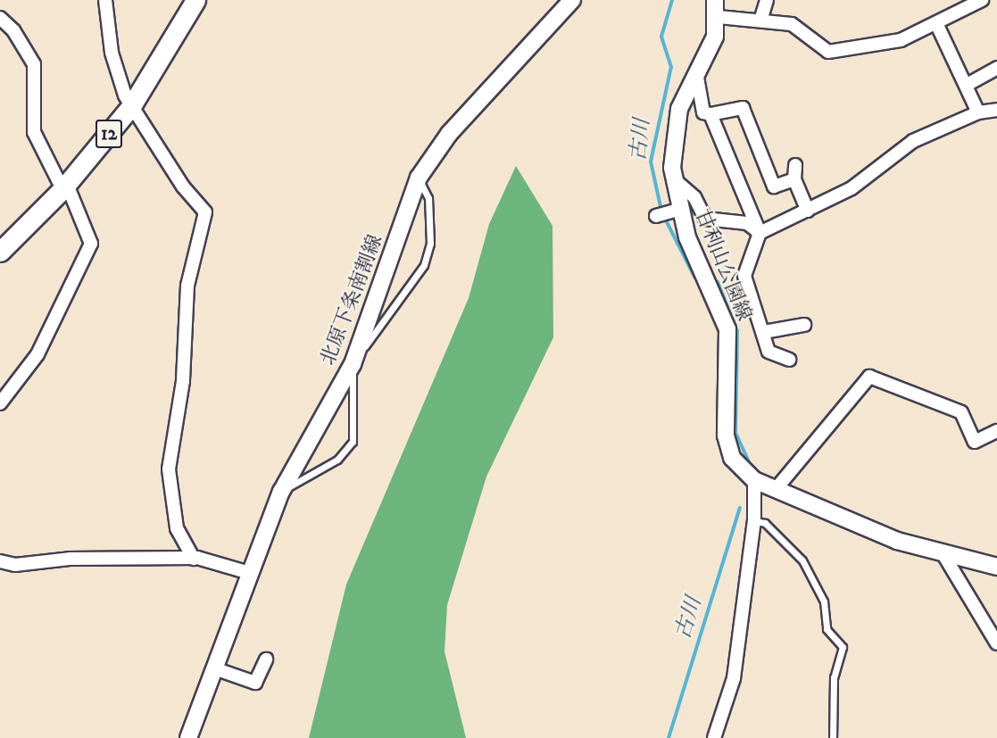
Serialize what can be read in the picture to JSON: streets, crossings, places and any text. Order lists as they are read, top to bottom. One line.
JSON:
{"streets":{"main road":["12","甘利山公園線","北原下条南割線"]},"water":["古川"]}
